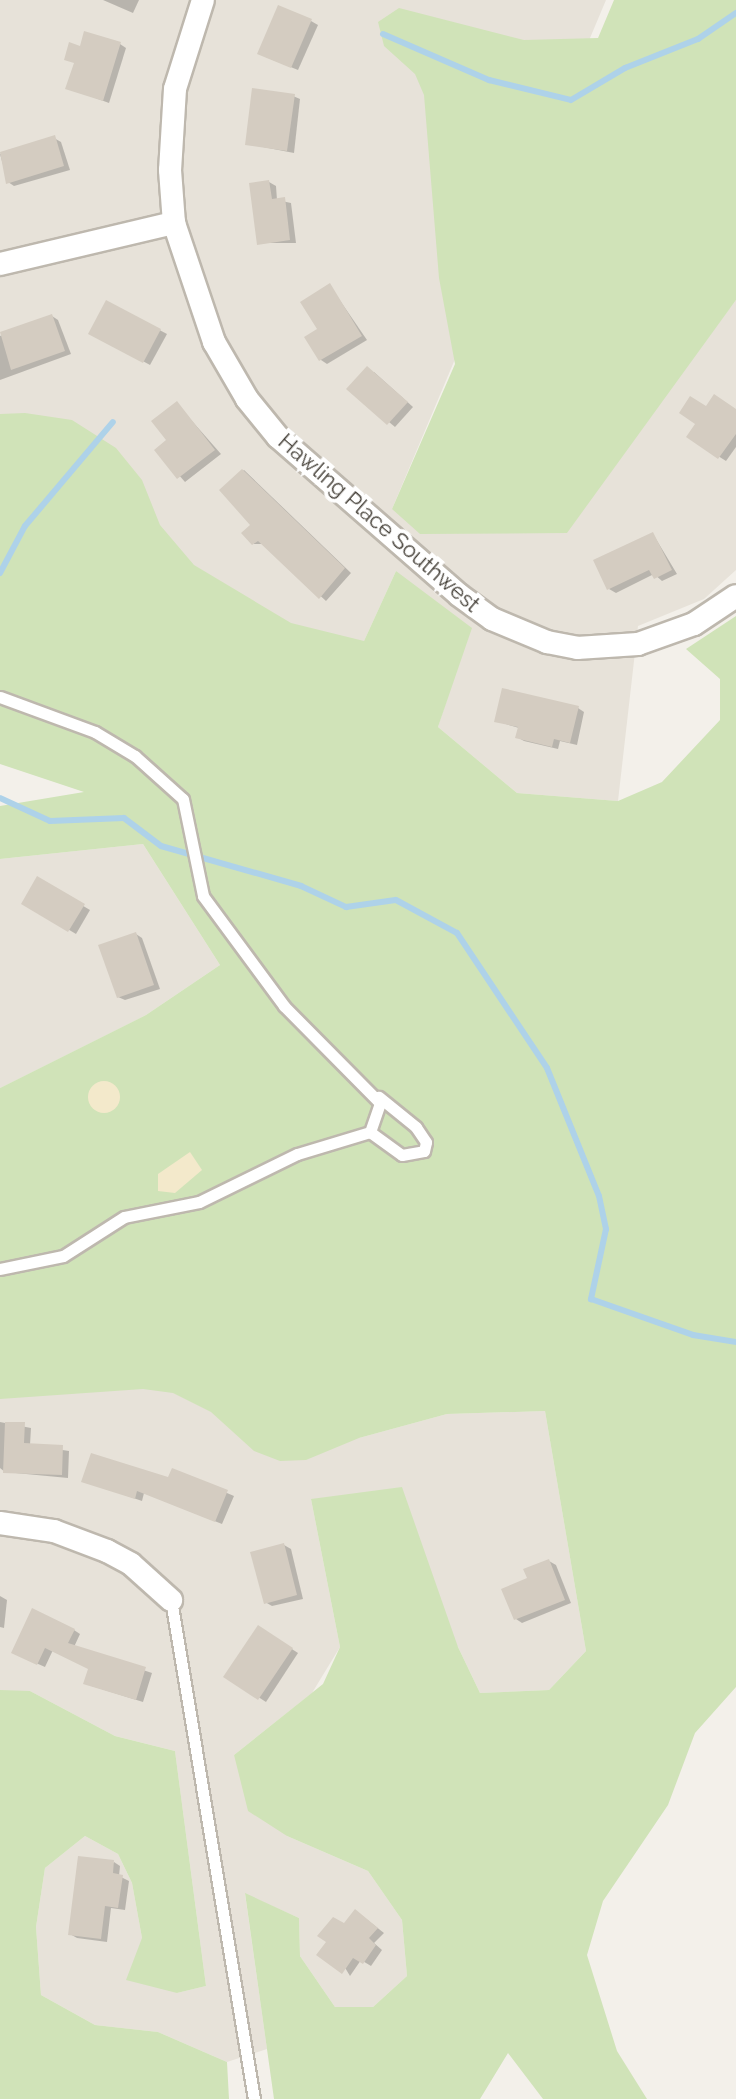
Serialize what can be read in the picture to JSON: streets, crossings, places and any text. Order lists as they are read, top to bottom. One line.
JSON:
{"streets":{"street":["Hawling Place Southwest"]}}
